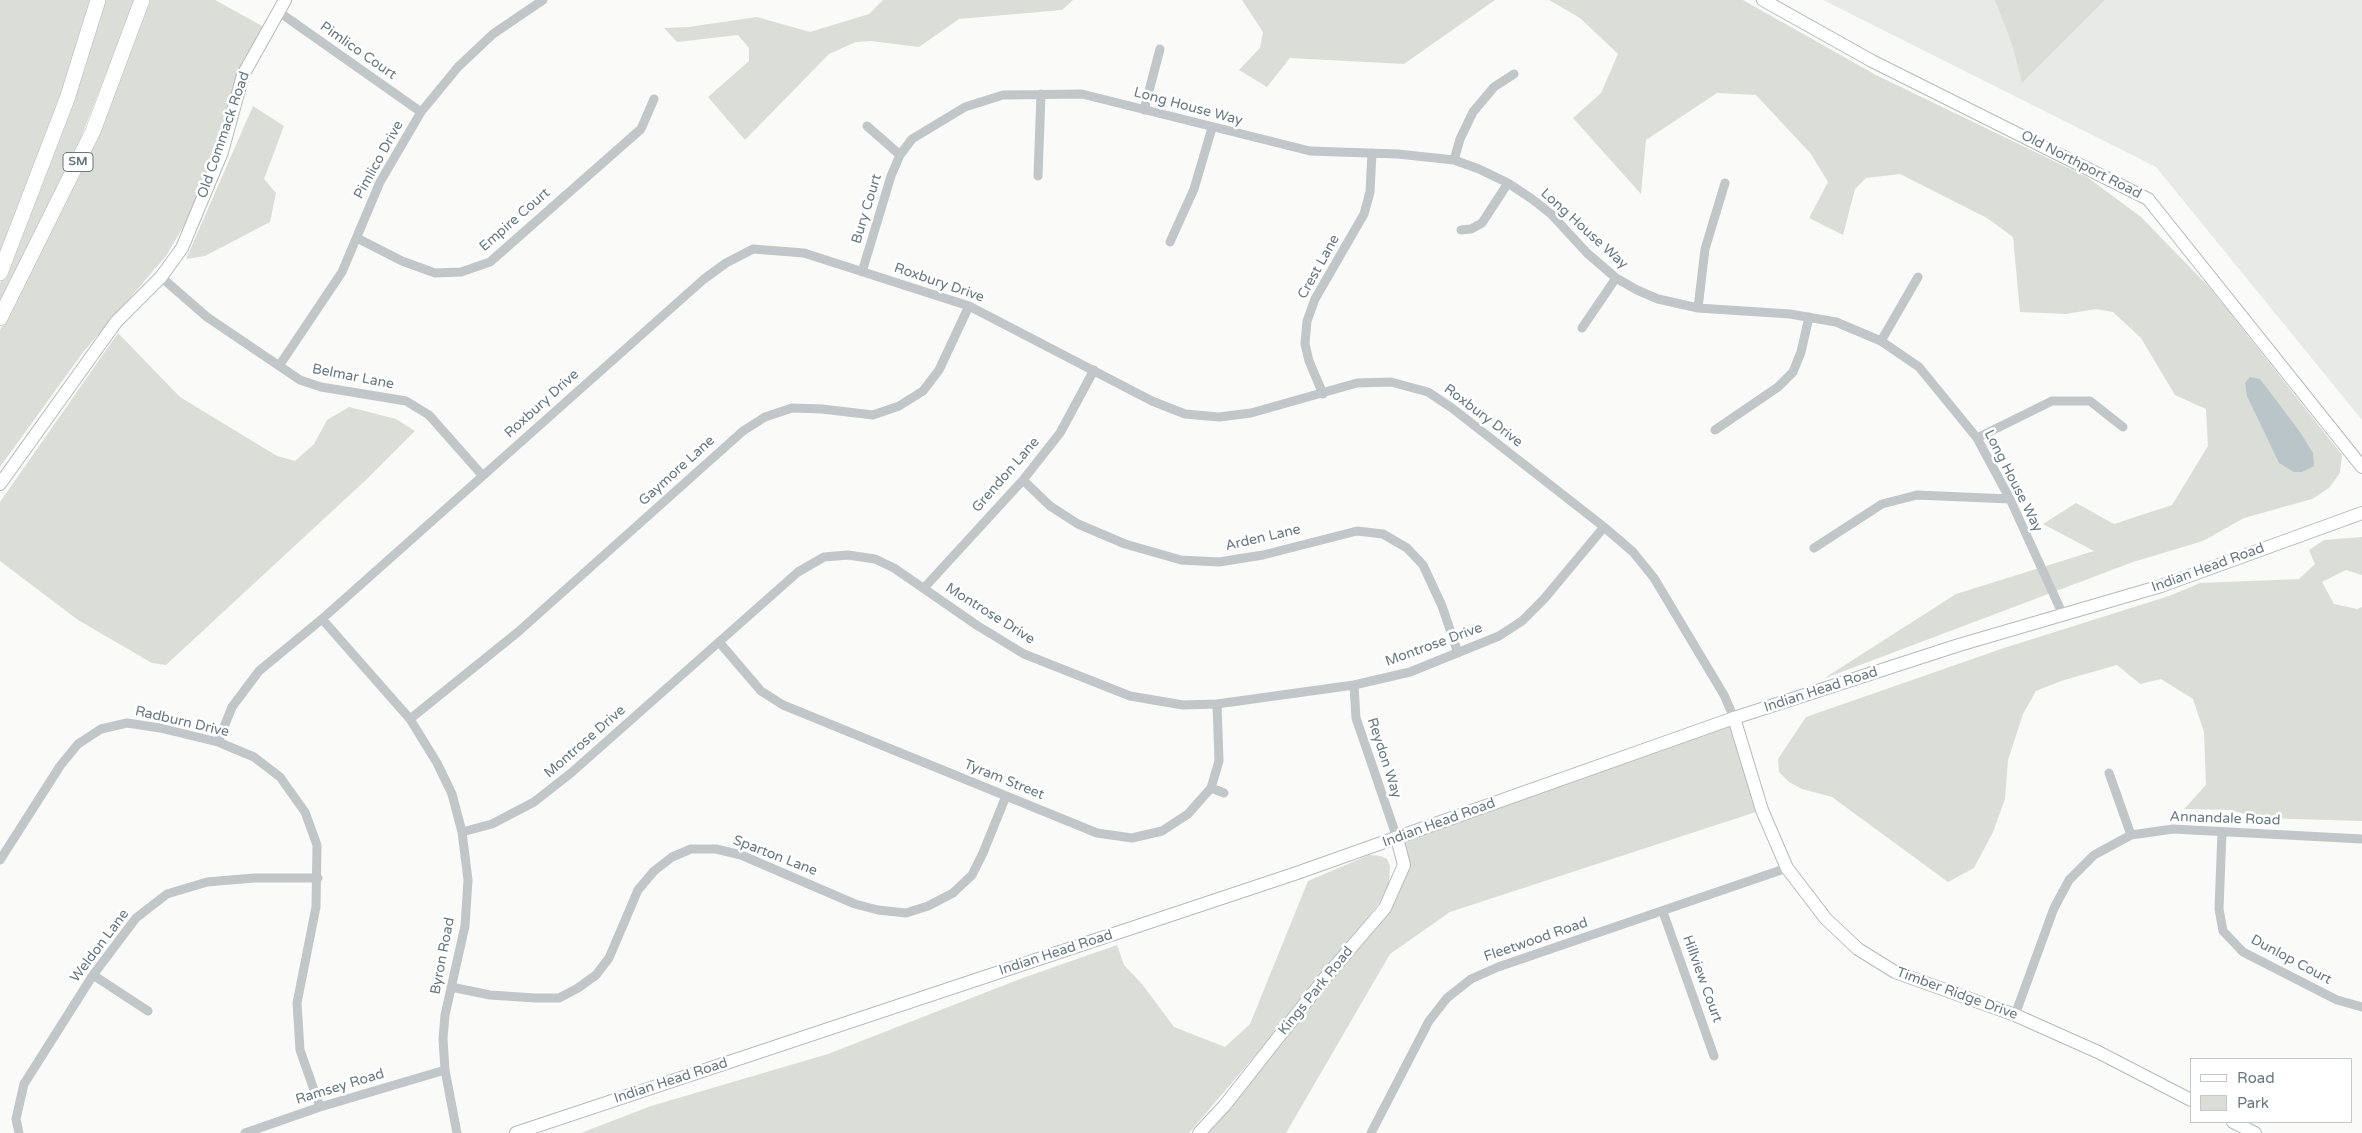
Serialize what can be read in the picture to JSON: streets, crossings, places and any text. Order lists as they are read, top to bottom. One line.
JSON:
{"streets":{"highway":["SM"],"main road":["Old Commack Road","Old Northport Road","Indian Head Road","Kings Park Road","Timber Ridge Drive"],"street":["Pimlico Court","Long House Way","Pimlico Drive","Bury Court","Empire Court","Crest Lane","Roxbury Drive","Belmar Lane","Gaymore Lane","Grendon Lane","Arden Lane","Montrose Drive","Radburn Drive","Reydon Way","Tyram Street","Annandale Road","Sparton Lane","Fleetwood Road","Weldon Lane","Byron Road","Dunlop Court","Hillview Court","Ramsey Road"]},"crossings":[["Pimlico Court","Old Commack Road"],["Pimlico Court","Pimlico Drive"],["Long House Way","Bury Court"],["Long House Way","Crest Lane"],["Long House Way","Indian Head Road"],["Old Commack Road","Belmar Lane"],["Pimlico Drive","Empire Court"],["Pimlico Drive","Belmar Lane"],["Bury Court","Roxbury Drive"],["Crest Lane","Roxbury Drive"],["Roxbury Drive","Belmar Lane"],["Roxbury Drive","Gaymore Lane"],["Roxbury Drive","Grendon Lane"],["Roxbury Drive","Indian Head Road"],["Roxbury Drive","Montrose Drive"],["Roxbury Drive","Radburn Drive"],["Roxbury Drive","Byron Road"],["Roxbury Drive","Timber Ridge Drive"],["Gaymore Lane","Byron Road"],["Grendon Lane","Arden Lane"],["Grendon Lane","Montrose Drive"],["Arden Lane","Montrose Drive"],["Indian Head Road","Reydon Way"],["Indian Head Road","Kings Park Road"],["Indian Head Road","Timber Ridge Drive"],["Montrose Drive","Reydon Way"],["Montrose Drive","Tyram Street"],["Montrose Drive","Byron Road"],["Radburn Drive","Weldon Lane"],["Radburn Drive","Ramsey Road"],["Reydon Way","Kings Park Road"],["Tyram Street","Sparton Lane"],["Annandale Road","Dunlop Court"],["Annandale Road","Timber Ridge Drive"],["Sparton Lane","Byron Road"],["Fleetwood Road","Hillview Court"],["Fleetwood Road","Timber Ridge Drive"],["Byron Road","Ramsey Road"]],"legend":["Road","Park"]}
